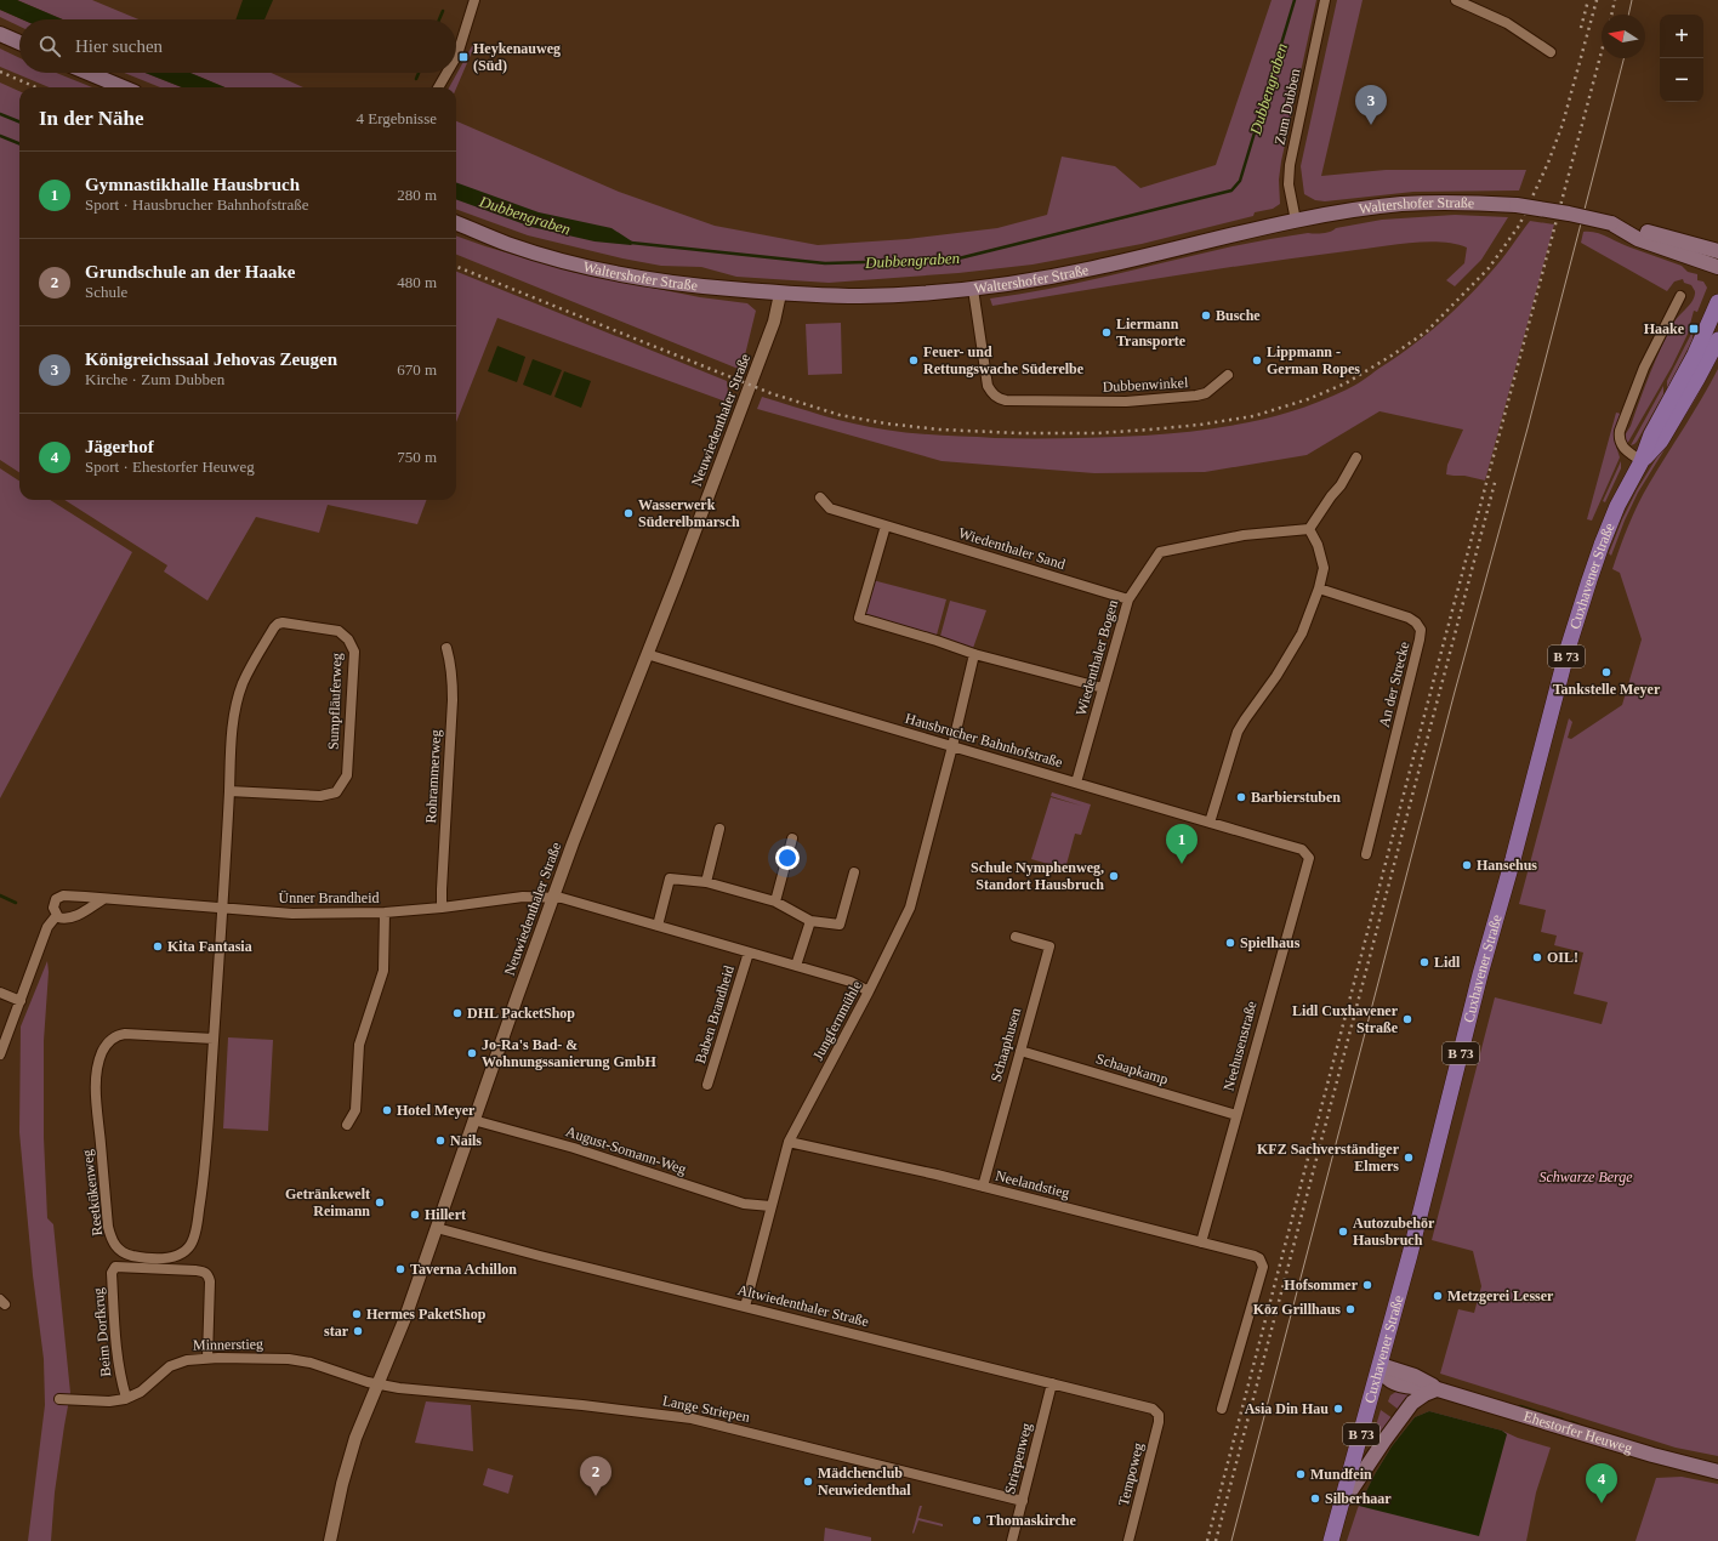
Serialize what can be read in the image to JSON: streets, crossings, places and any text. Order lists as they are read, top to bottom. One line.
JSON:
{"streets":{"main road":["Waltershofer Straße","Cuxhavener Straße","B 73","Ehestorfer Heuweg"],"street":["Zum Dubben","Dubbenwinkel","Neuwiedenthaler Straße","Wiedenthaler Sand","Wiedenthaler Bogen","An der Strecke","Sumpfläuferweg","Hausbrucher Bahnhofstraße","Rohrammerweg","Ünner Brandheid","Baben Brandheid","Jungfernmühle","Schaaphusen","Neehusenstraße","Schaapkamp","August-Somann-Weg","Neelandstieg","Reetkükenweg","Altwiedenthaler Straße","Beim Dorfkrug","Minnerstieg","Lange Striepen","Striepenweg","Tempoweg"]},"crossings":[["Zum Dubben","Waltershofer Straße"],["Waltershofer Straße","Dubbenwinkel"],["Waltershofer Straße","Neuwiedenthaler Straße"],["Neuwiedenthaler Straße","Hausbrucher Bahnhofstraße"],["Neuwiedenthaler Straße","Ünner Brandheid"],["Neuwiedenthaler Straße","Baben Brandheid"],["Neuwiedenthaler Straße","August-Somann-Weg"],["Neuwiedenthaler Straße","Altwiedenthaler Straße"],["Neuwiedenthaler Straße","Minnerstieg"],["Neuwiedenthaler Straße","Lange Striepen"],["Wiedenthaler Sand","Wiedenthaler Bogen"],["Cuxhavener Straße","Ehestorfer Heuweg"],["Wiedenthaler Bogen","Hausbrucher Bahnhofstraße"],["Sumpfläuferweg","Ünner Brandheid"],["Sumpfläuferweg","Reetkükenweg"],["Hausbrucher Bahnhofstraße","Jungfernmühle"],["Hausbrucher Bahnhofstraße","Neehusenstraße"],["Rohrammerweg","Ünner Brandheid"],["Ünner Brandheid","Baben Brandheid"],["Ünner Brandheid","Reetkükenweg"],["Baben Brandheid","Jungfernmühle"],["Jungfernmühle","August-Somann-Weg"],["Jungfernmühle","Neelandstieg"],["Jungfernmühle","Altwiedenthaler Straße"],["Schaaphusen","Schaapkamp"],["Schaaphusen","Neelandstieg"],["Neehusenstraße","Schaapkamp"],["Neehusenstraße","Neelandstieg"],["Altwiedenthaler Straße","Striepenweg"],["Altwiedenthaler Straße","Tempoweg"],["Beim Dorfkrug","Minnerstieg"],["Minnerstieg","Lange Striepen"],["Lange Striepen","Striepenweg"]],"water":["Dubbengraben"],"parks":["Schwarze Berge"],"places":{"transit":["Heykenauweg (Süd)","Haake"],"other":["Busche","Liermann Transporte","Feuer- und Rettungswache Süderelbe","Lippmann - German Ropes","Wasserwerk Süderelbmarsch","Tankstelle Meyer","Barbierstuben","Hansehus","Schule Nymphenweg, Standort Hausbruch","Spielhaus","Kita Fantasia","OIL!","Lidl","DHL PacketShop","Lidl Cuxhavener Straße","Jo-Ra's Bad- & Wohnungssanierung GmbH","Hotel Meyer","Nails","KFZ Sachverständiger Elmers","Getränkewelt Reimann","Hillert","Autozubehör Hausbruch","Taverna Achillon","Hofsommer","Metzgerei Lesser","Köz Grillhaus","Hermes PaketShop","star","Asia Din Hau","Mundfein","Mädchenclub Neuwiedenthal","Silberhaar","Thomaskirche"]},"north":"left","page":{"map_buttons":["+","−"],"search":"Hier suchen","pins":["3","1","2","4"],"heading":["In der Nähe","4 Ergebnisse"],"list":[{"mark":"1","name":"Gymnastikhalle Hausbruch","note":"Sport · Hausbrucher Bahnhofstraße","value":"280 m"},{"mark":"2","name":"Grundschule an der Haake","note":"Schule","value":"480 m"},{"mark":"3","name":"Königreichssaal Jehovas Zeugen","note":"Kirche · Zum Dubben","value":"670 m"},{"mark":"4","name":"Jägerhof","note":"Sport · Ehestorfer Heuweg","value":"750 m"}]}}
